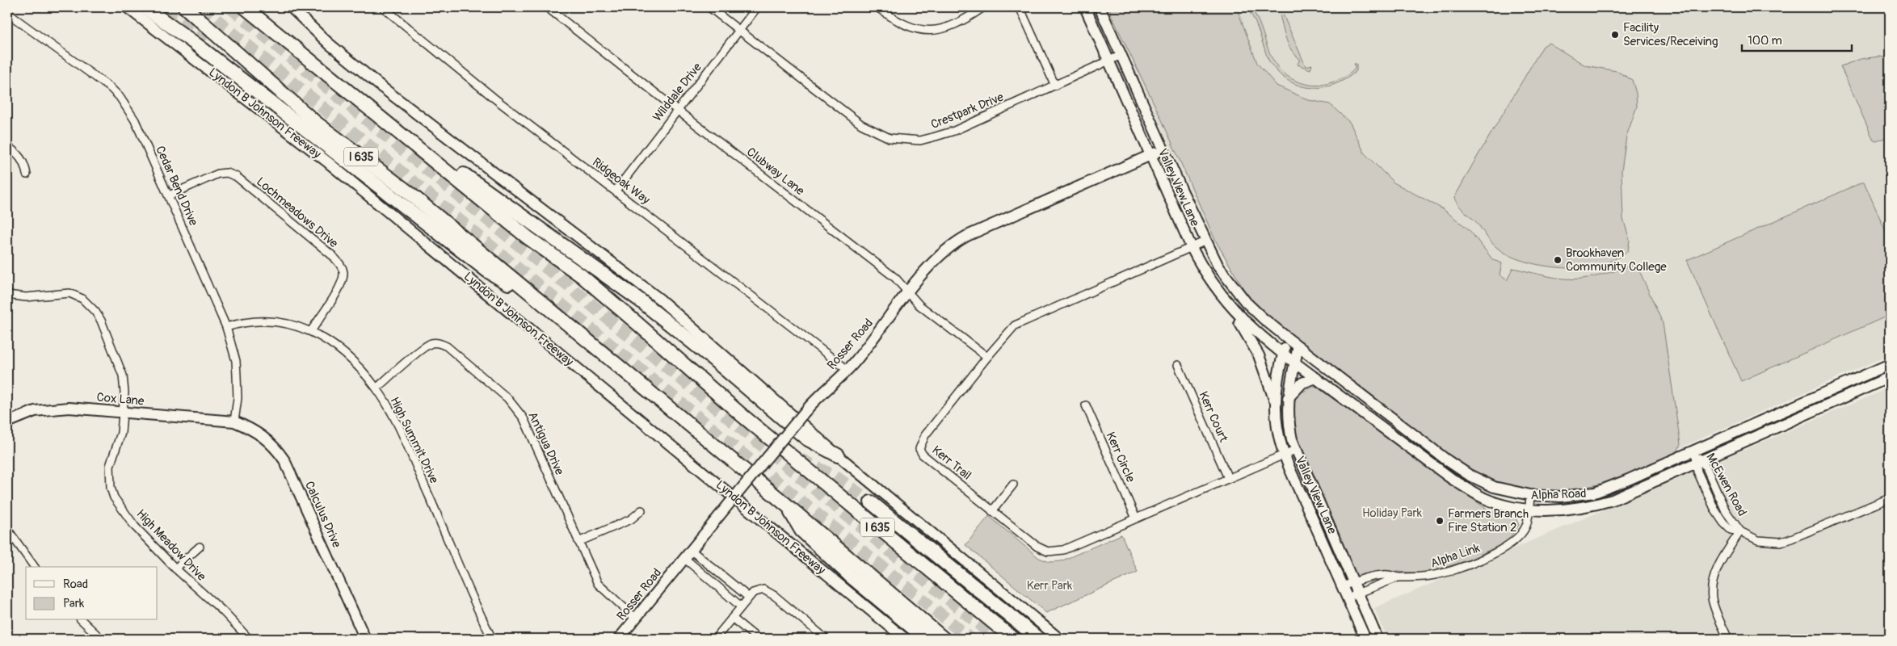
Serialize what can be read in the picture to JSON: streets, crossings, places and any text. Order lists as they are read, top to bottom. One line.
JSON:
{"streets":{"highway":["Lyndon B Johnson Freeway","I 635"],"main road":["Valley View Lane","Rosser Road","Cox Lane","Alpha Road","Calculus Drive"],"street":["Wilddale Drive","Crestpark Drive","Clubway Lane","Ridgeoak Way","Cedar Bend Drive","Lochmeadows Drive","Kerr Court","High Summit Drive","Antigua Drive","Kerr Circle","Kerr Trail","McEwen Road","High Meadow Drive","Alpha Link"]},"crossings":[["Wilddale Drive","Crestpark Drive"],["Wilddale Drive","Clubway Lane"],["Wilddale Drive","Ridgeoak Way"],["Crestpark Drive","Valley View Lane"],["Clubway Lane","Rosser Road"],["Clubway Lane","Kerr Trail"],["Ridgeoak Way","Rosser Road"],["Cedar Bend Drive","Lochmeadows Drive"],["Cedar Bend Drive","Cox Lane"],["Cedar Bend Drive","High Summit Drive"],["Cedar Bend Drive","Calculus Drive"],["Valley View Lane","Rosser Road"],["Valley View Lane","Kerr Trail"],["Valley View Lane","Alpha Road"],["Valley View Lane","Alpha Link"],["Lochmeadows Drive","High Summit Drive"],["Rosser Road","Antigua Drive"],["Cox Lane","Calculus Drive"],["Cox Lane","High Meadow Drive"],["Kerr Court","Kerr Trail"],["High Summit Drive","Antigua Drive"],["Kerr Circle","Kerr Trail"],["McEwen Road","Alpha Road"],["Alpha Road","Alpha Link"]],"parks":["Holiday Park","Kerr Park"],"places":["Facility Services/Receiving","Brookhaven Community College","Farmers Branch Fire Station 2"],"legend":["Road","Park"],"scale_bar":"100 m"}
